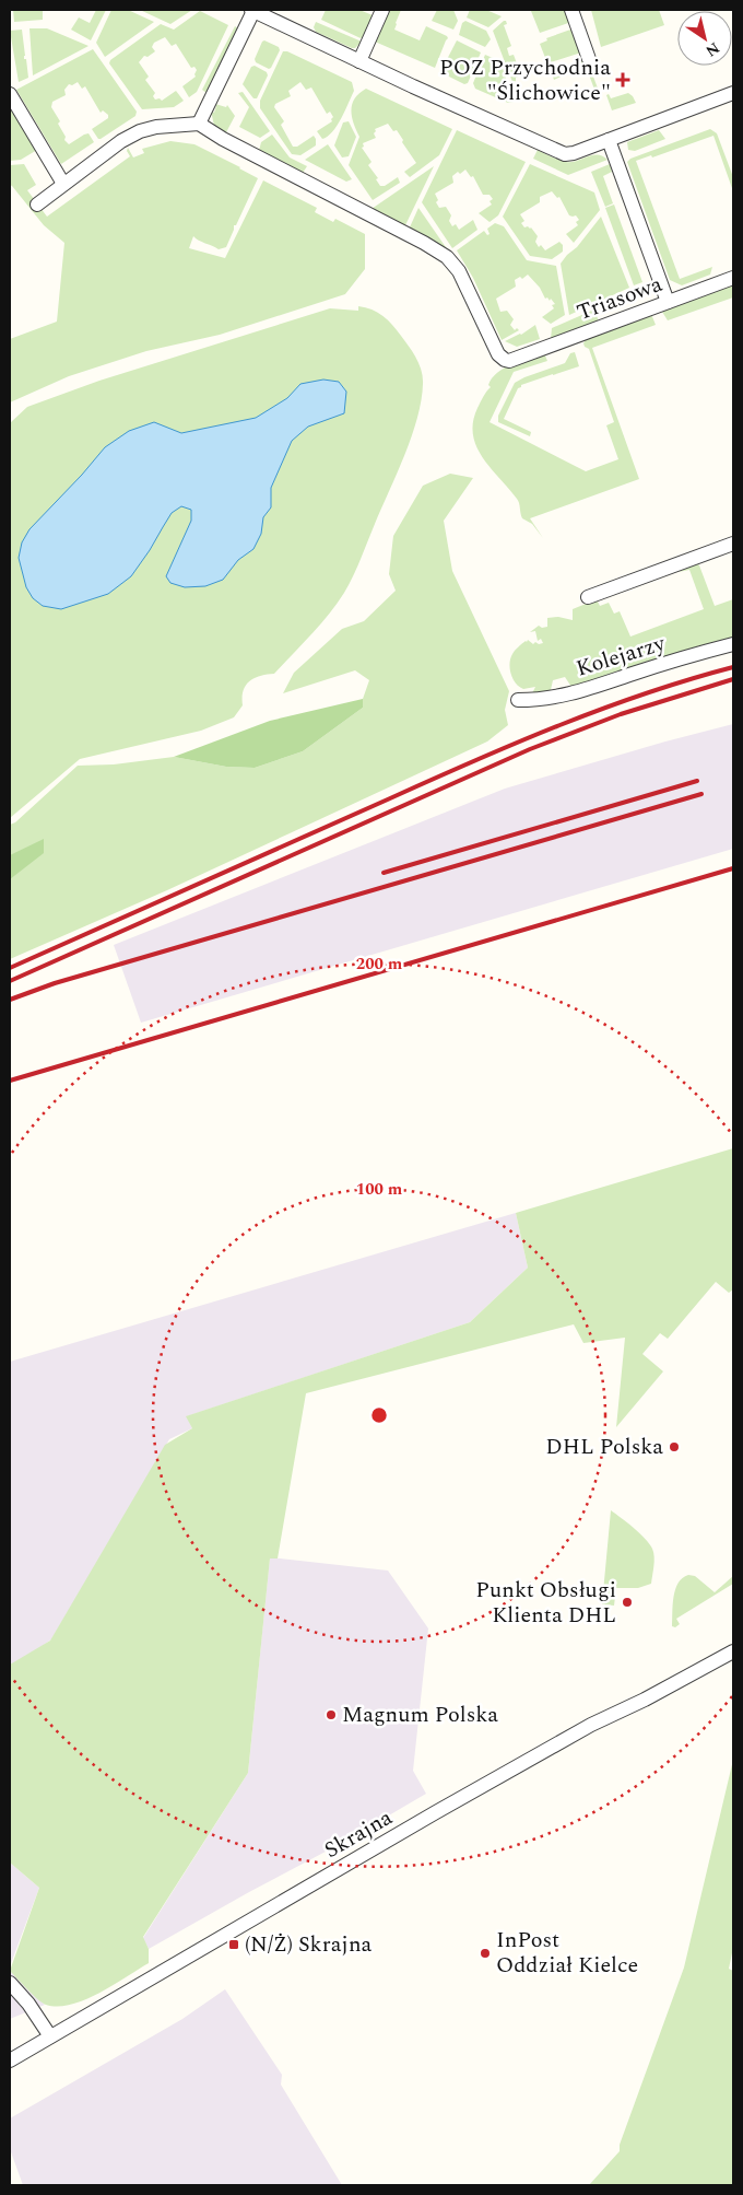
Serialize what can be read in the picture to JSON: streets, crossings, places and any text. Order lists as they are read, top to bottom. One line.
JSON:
{"streets":{"street":["Triasowa","Kolejarzy","Skrajna"]},"places":{"health":["POZ Przychodnia \"Ślichowice\""],"other":["DHL Polska","Punkt Obsługi Klienta DHL","Magnum Polska","InPost Oddział Kielce"],"transit":["(N/Ż) Skrajna"]},"north":"bottom right","rings":["200 m","100 m"]}
